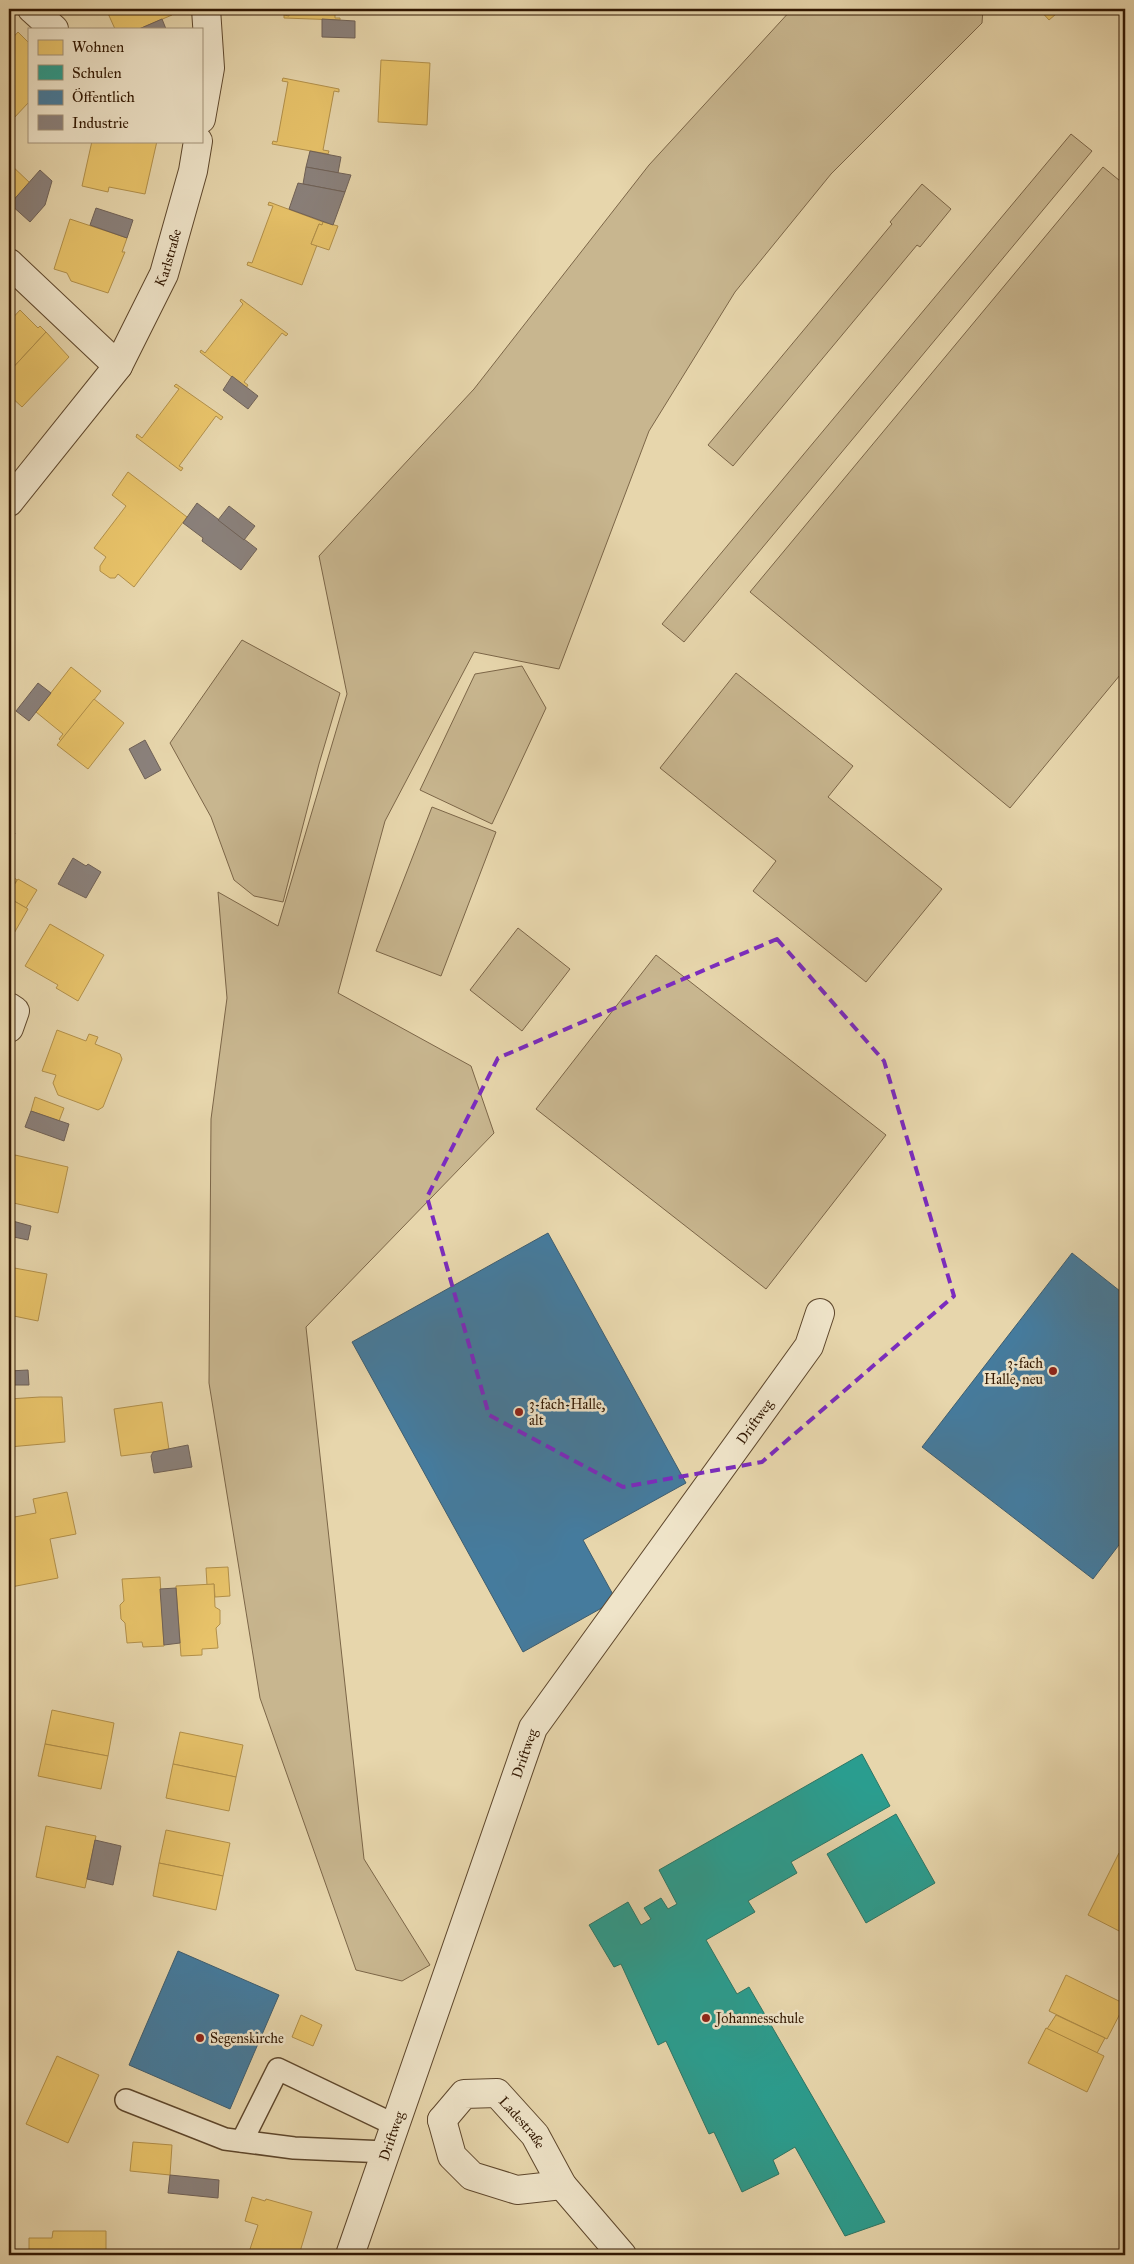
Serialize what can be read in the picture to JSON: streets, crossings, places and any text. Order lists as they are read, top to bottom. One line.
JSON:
{"streets":{"street":["Karlstraße","Driftweg","Ladestraße"]},"places":["3-fach Halle, neu","3-fach-Halle, alt","Johannesschule","Segenskirche"],"legend":["Wohnen","Schulen","Öffentlich","Industrie"]}
